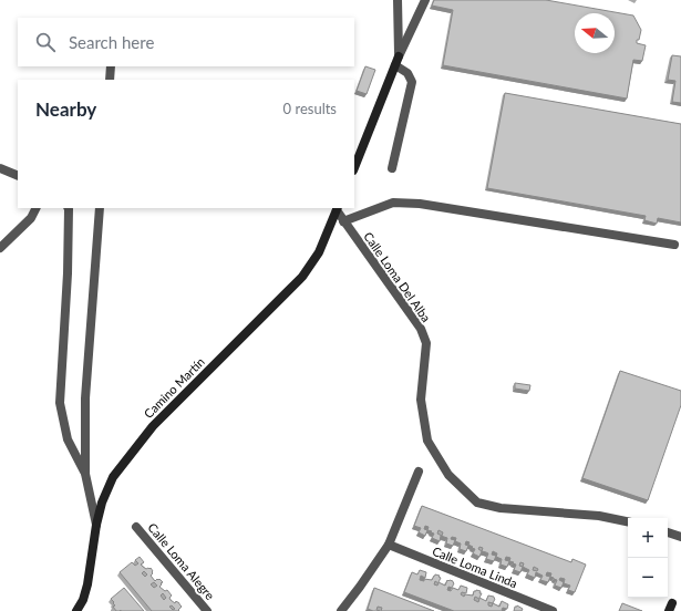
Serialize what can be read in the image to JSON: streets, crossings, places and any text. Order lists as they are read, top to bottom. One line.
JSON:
{"streets":{"street":["Calle Loma Del Alba","Camino Martín","Calle Loma Alegre","Calle Loma Linda"]},"crossings":[["Calle Loma Del Alba","Camino Martín"]],"north":"left","page":{"search":"Search here","heading":["Nearby","0 results"],"map_buttons":["+","−"]}}
